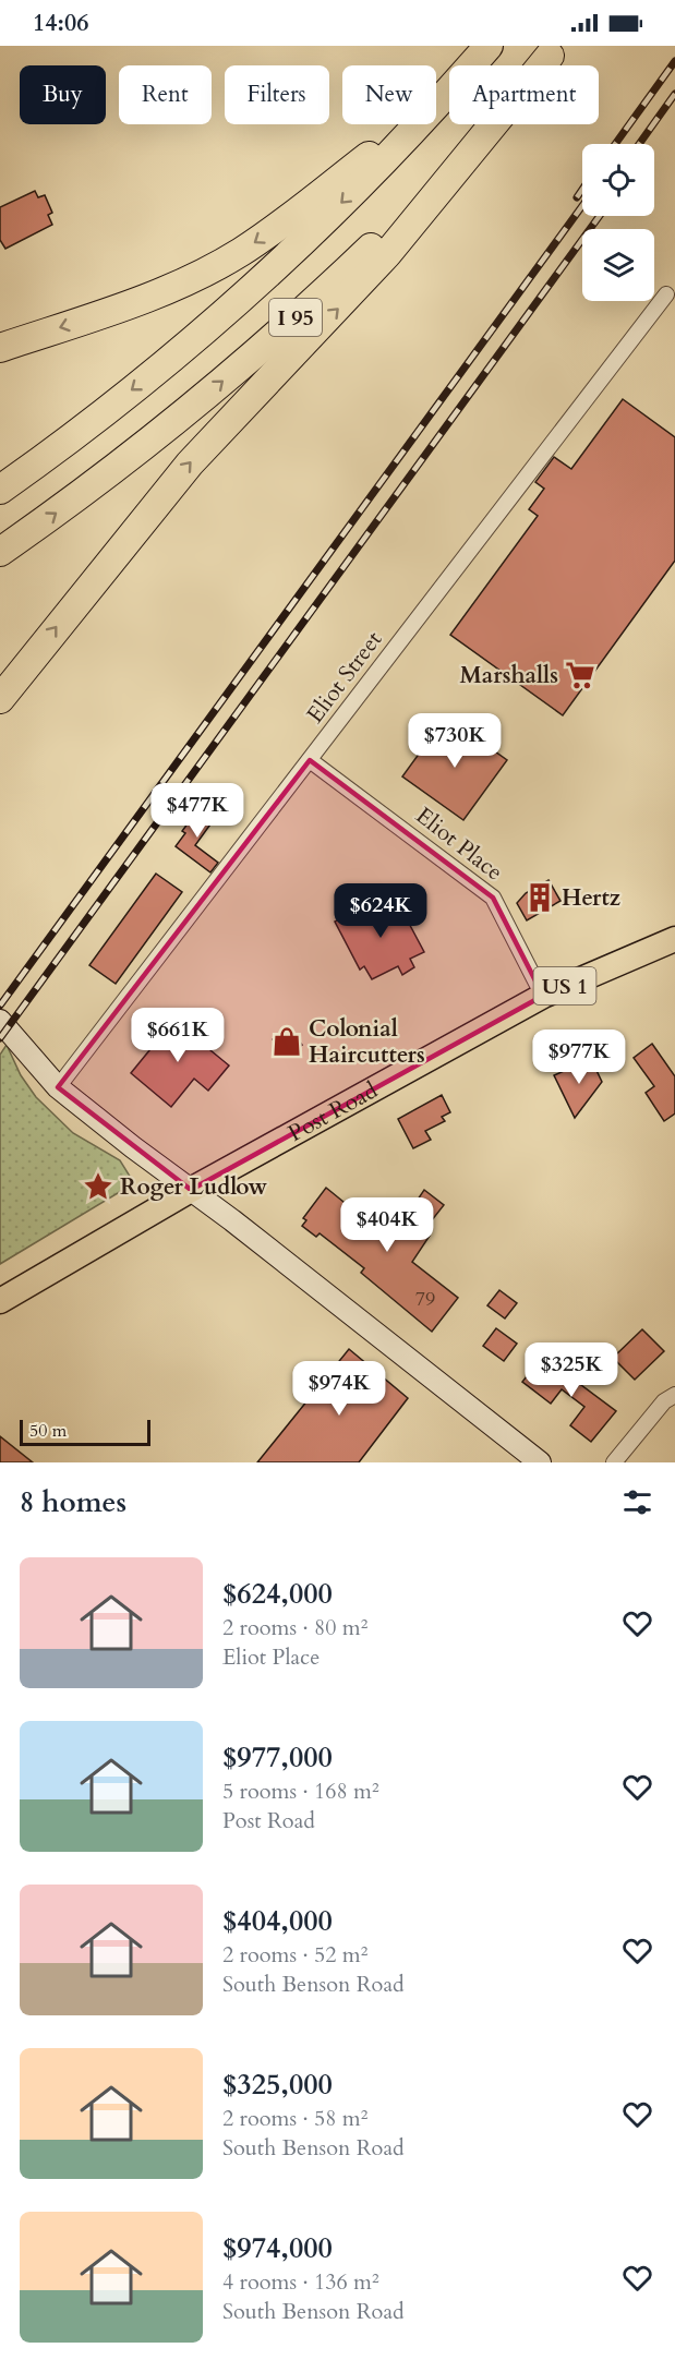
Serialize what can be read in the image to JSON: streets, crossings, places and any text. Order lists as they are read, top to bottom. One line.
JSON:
{"streets":{"highway":["I 95"],"main road":["US 1","Post Road"],"street":["Eliot Street","Eliot Place"]},"crossings":[["Eliot Street","Eliot Place"],["Eliot Place","Post Road"]],"places":{"supermarket":["Marshalls"],"building":["Hertz"],"shop":["Colonial Haircutters"],"place":["Roger Ludlow"]},"house_numbers":["79"],"scale_bar":"50 m","page":{"status":"14:06","chip":["Buy","Rent","Filters","New","Apartment"],"price":["$730K","$477K","$624K","$661K","$977K","$404K","$325K","$974K"],"scale":"50 m","heading":"8 homes","list":[{"name":"$624,000","note":"2 rooms · 80 m² · Eliot Place"},{"name":"$977,000","note":"5 rooms · 168 m² · Post Road"},{"name":"$404,000","note":"2 rooms · 52 m² · South Benson Road"},{"name":"$325,000","note":"2 rooms · 58 m² · South Benson Road"},{"name":"$974,000","note":"4 rooms · 136 m² · South Benson Road"}]}}
